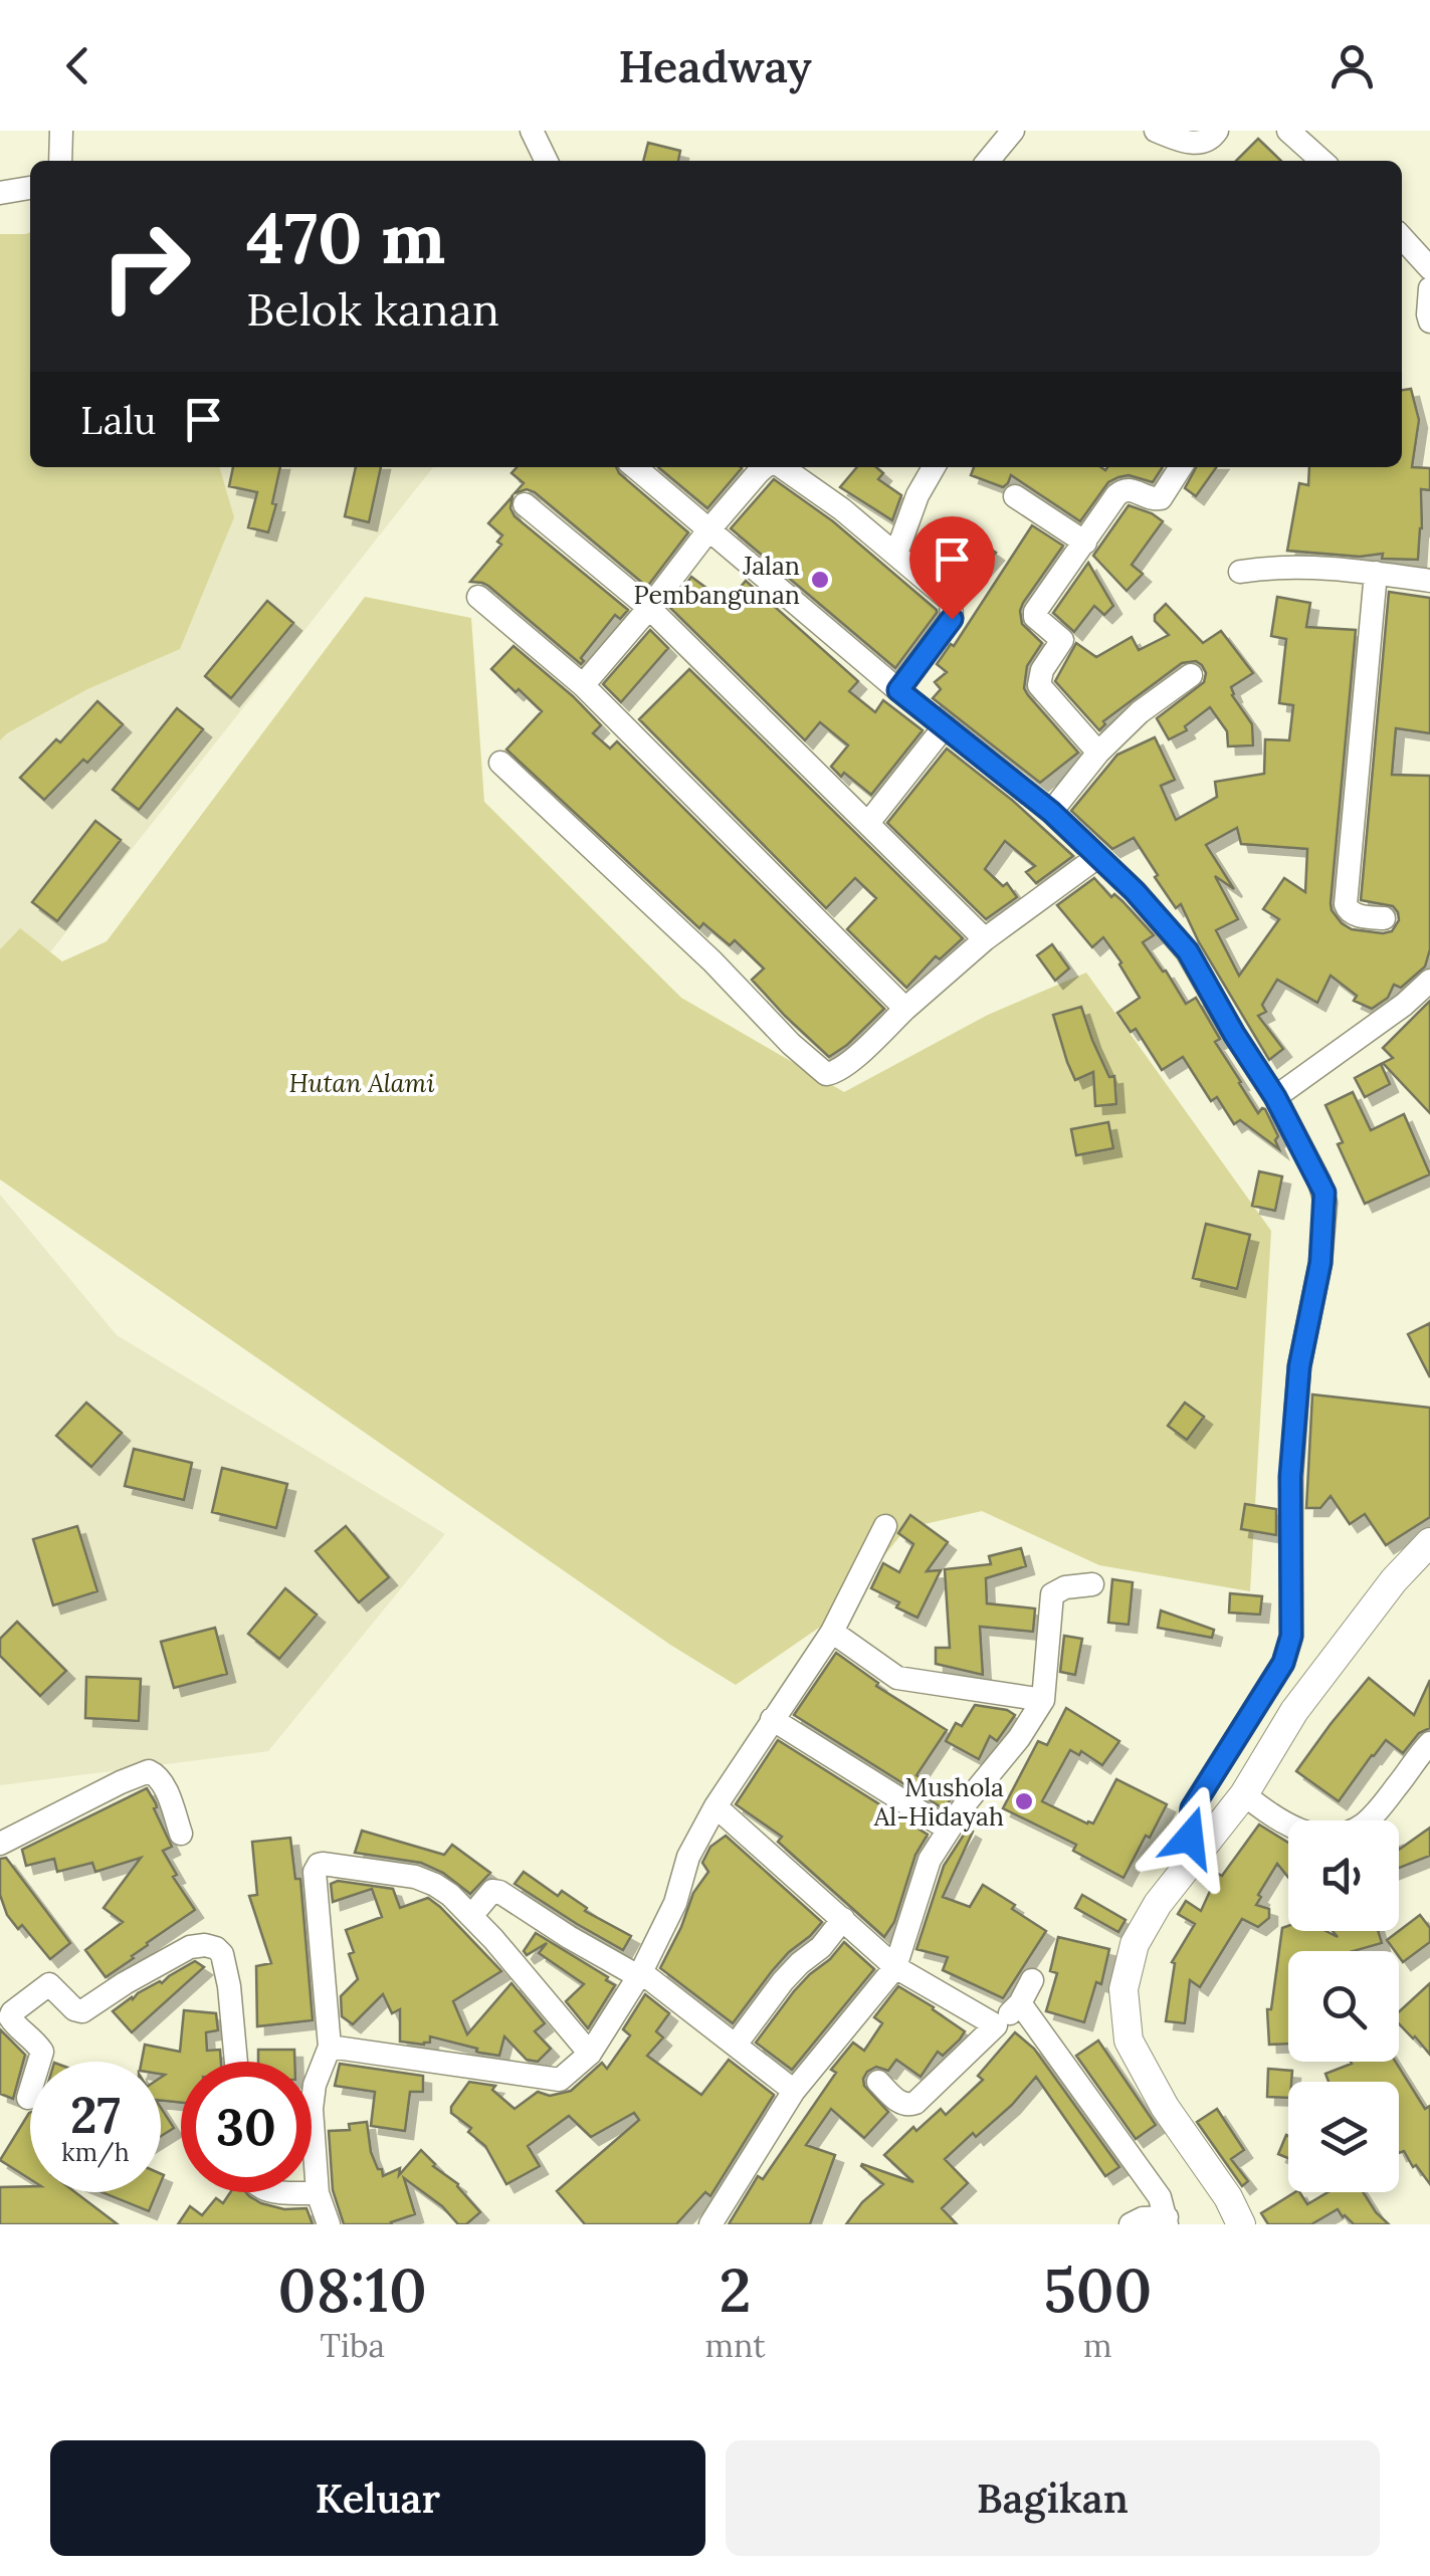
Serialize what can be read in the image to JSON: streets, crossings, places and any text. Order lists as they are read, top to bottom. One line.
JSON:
{"parks":["Hutan Alami"],"places":["Jalan Pembangunan","Mushola Al-Hidayah"],"page":{"header":"Headway","turn":["470 m","Belok kanan"],"then":"Lalu","speed":"27 km/h","limit":"30","eta":["08:10","Tiba","2","mnt","500","m"],"buttons":["Keluar","Bagikan"]}}
